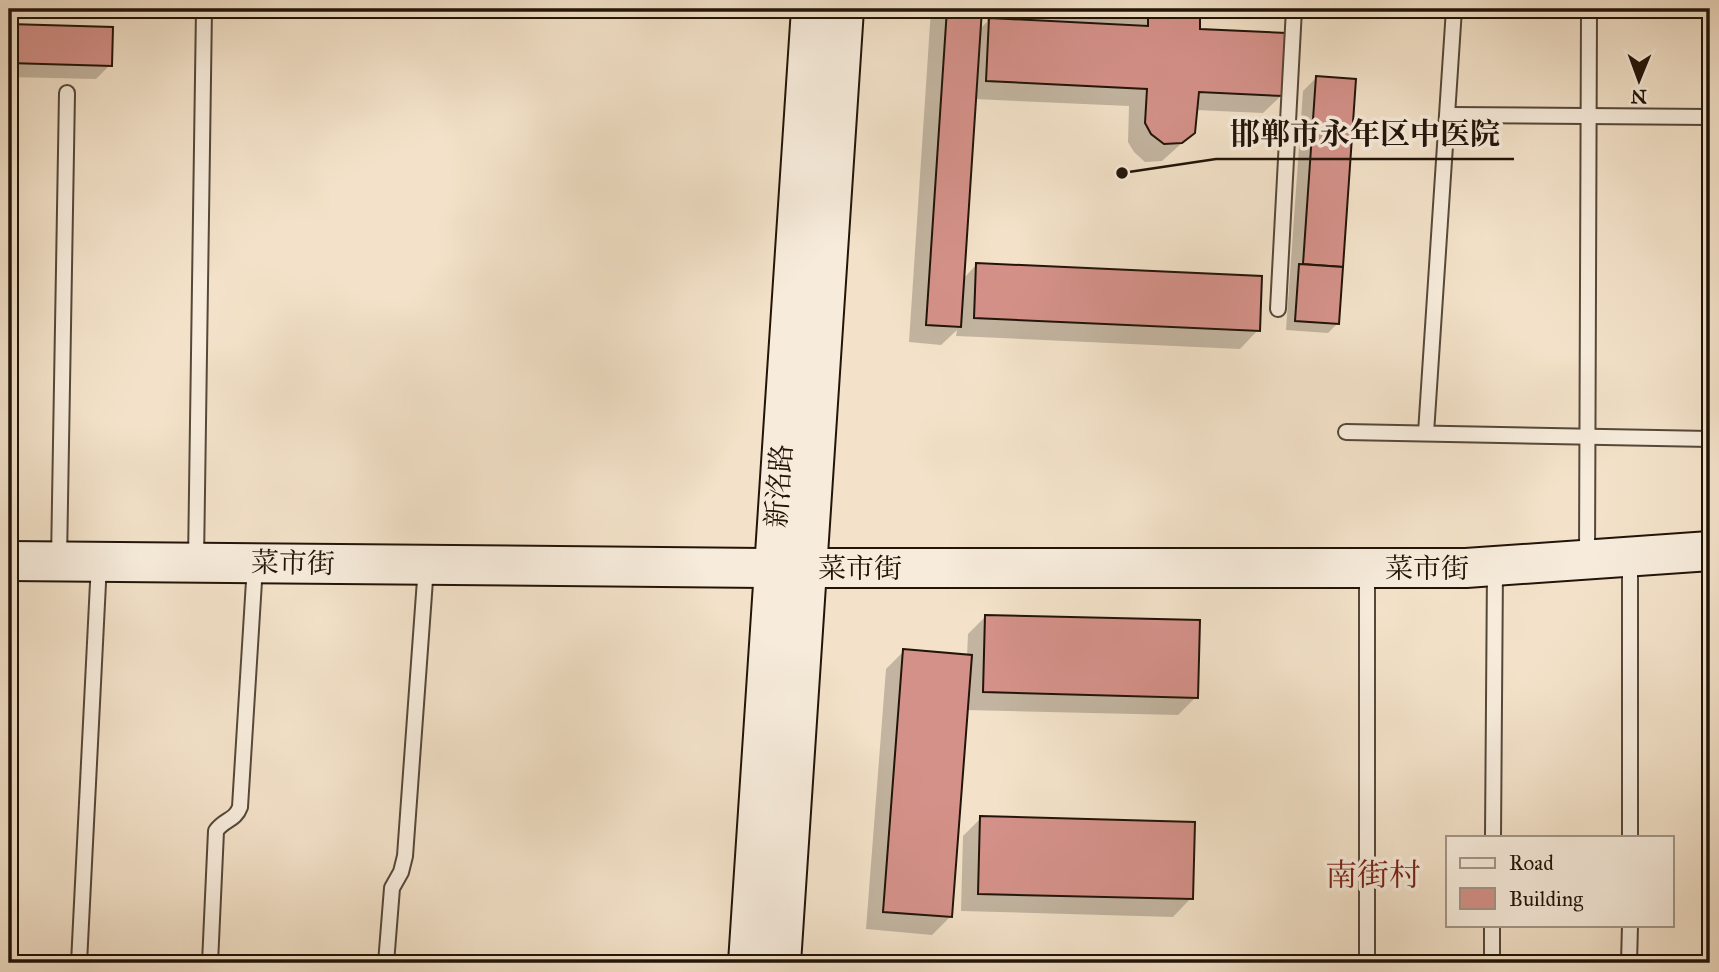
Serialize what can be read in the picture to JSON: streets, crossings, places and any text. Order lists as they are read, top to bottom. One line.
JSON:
{"streets":{"main road":["新洺路","菜市街"]},"crossings":[["新洺路","菜市街"]],"districts":["南街村"],"places":["邯郸市永年区中医院"],"legend":["Road","Building"],"north":"bottom"}
